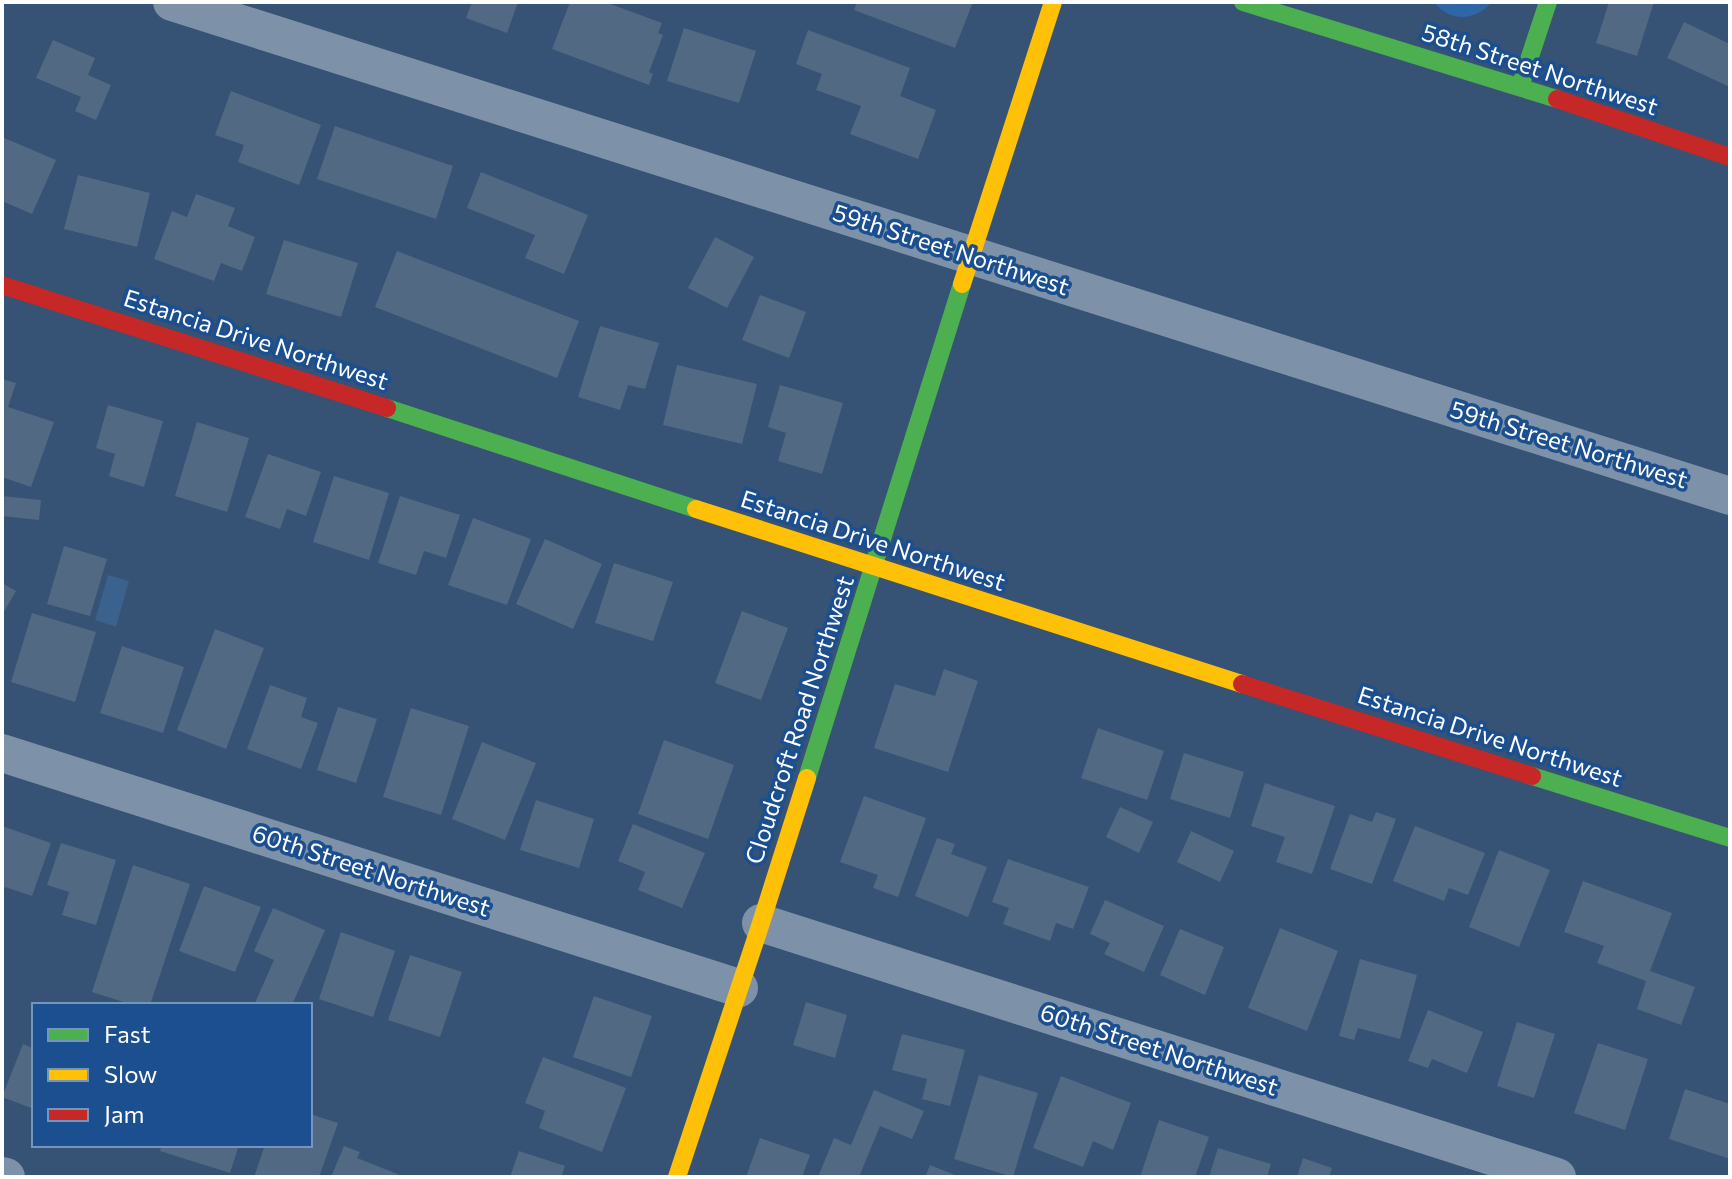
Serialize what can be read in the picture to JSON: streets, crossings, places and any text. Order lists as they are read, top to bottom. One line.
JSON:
{"streets":{"street":["58th Street Northwest","59th Street Northwest","Estancia Drive Northwest","Cloudcroft Road Northwest","60th Street Northwest"]},"crossings":[["59th Street Northwest","Cloudcroft Road Northwest"],["Estancia Drive Northwest","Cloudcroft Road Northwest"],["Cloudcroft Road Northwest","60th Street Northwest"]],"legend":["Fast","Slow","Jam"]}
